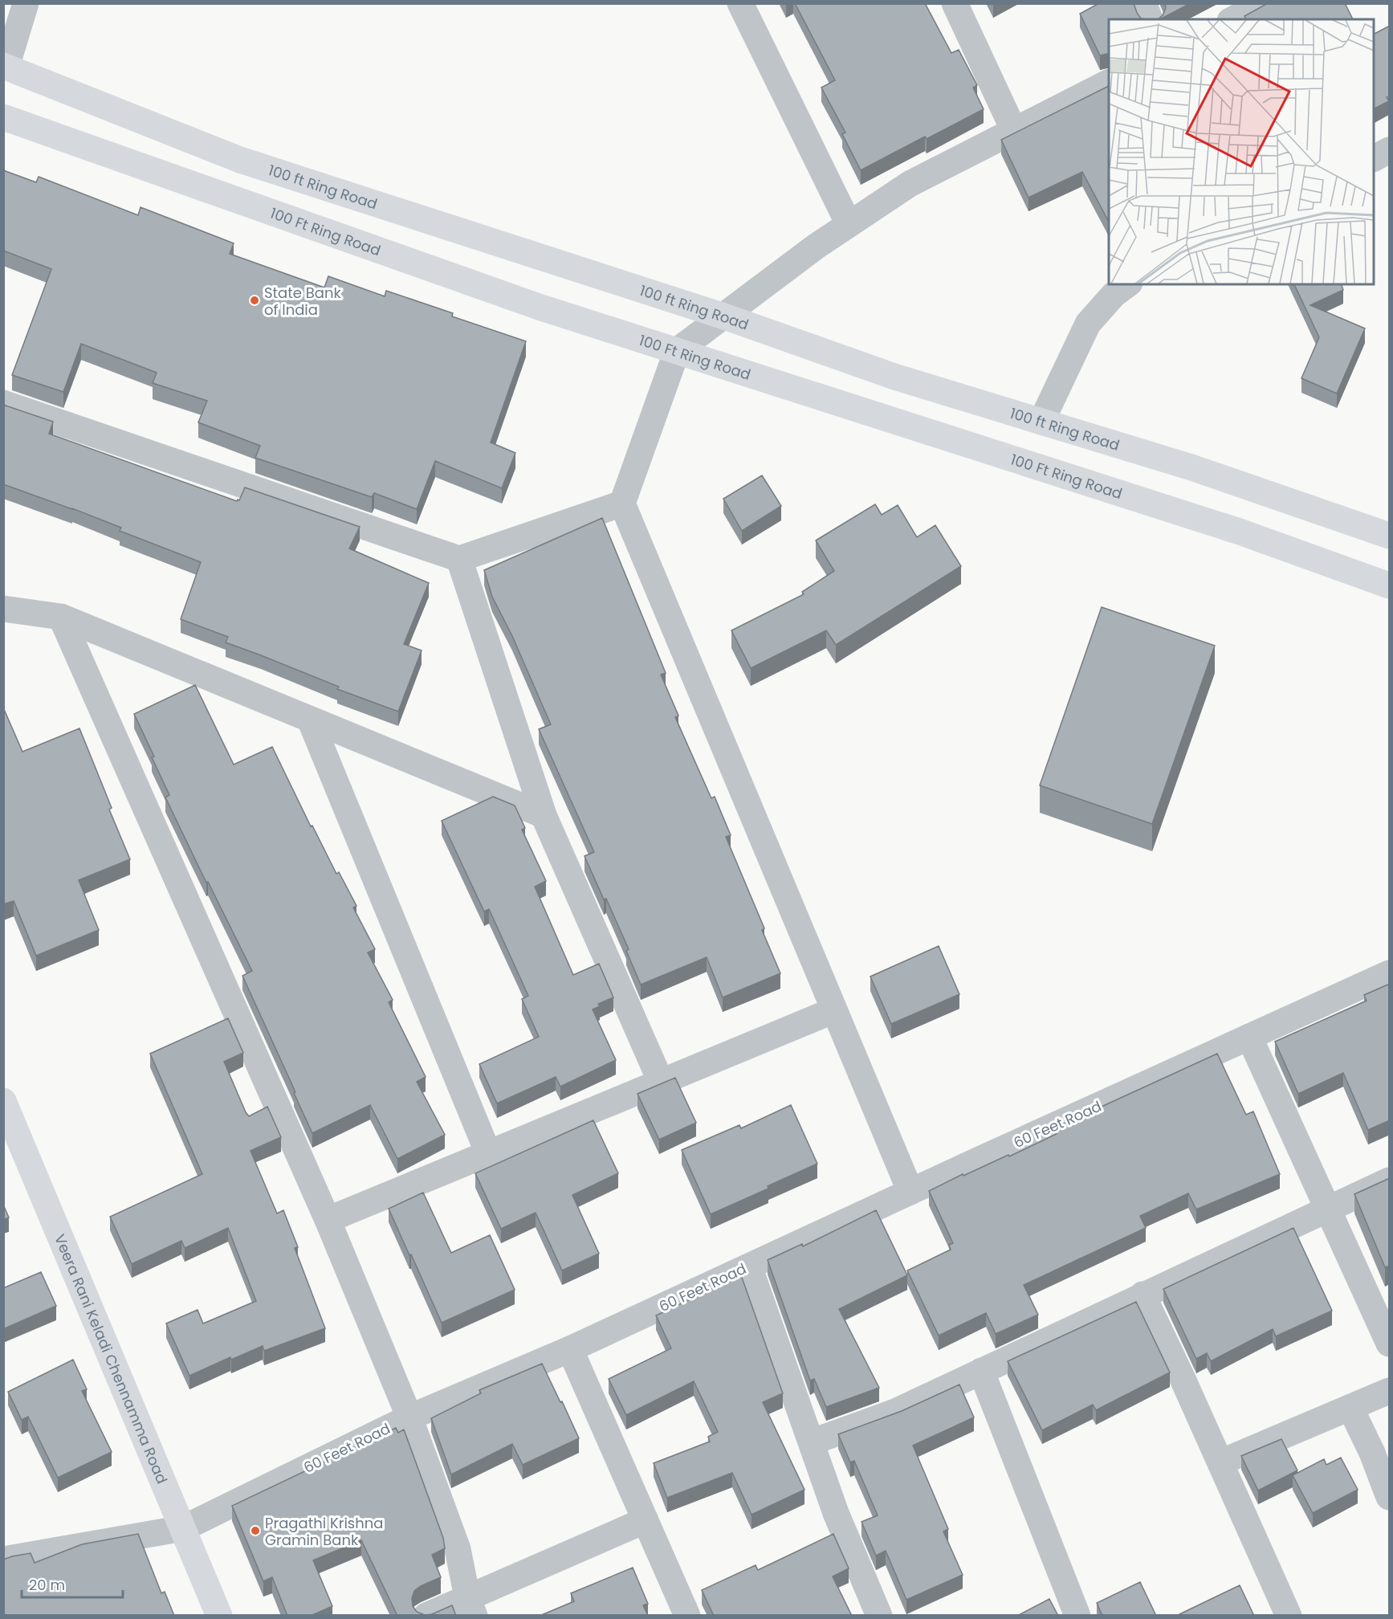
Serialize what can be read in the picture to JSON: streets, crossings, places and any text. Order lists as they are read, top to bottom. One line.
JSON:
{"streets":{"main road":["100 ft Ring Road","100 Ft Ring Road","Veera Rani Keladi Chennamma Road"],"street":["60 Feet Road"]},"crossings":[["60 Feet Road","Veera Rani Keladi Chennamma Road"]],"places":["State Bank of India","Pragathi Krishna Gramin Bank"],"scale_bar":"20 m"}
